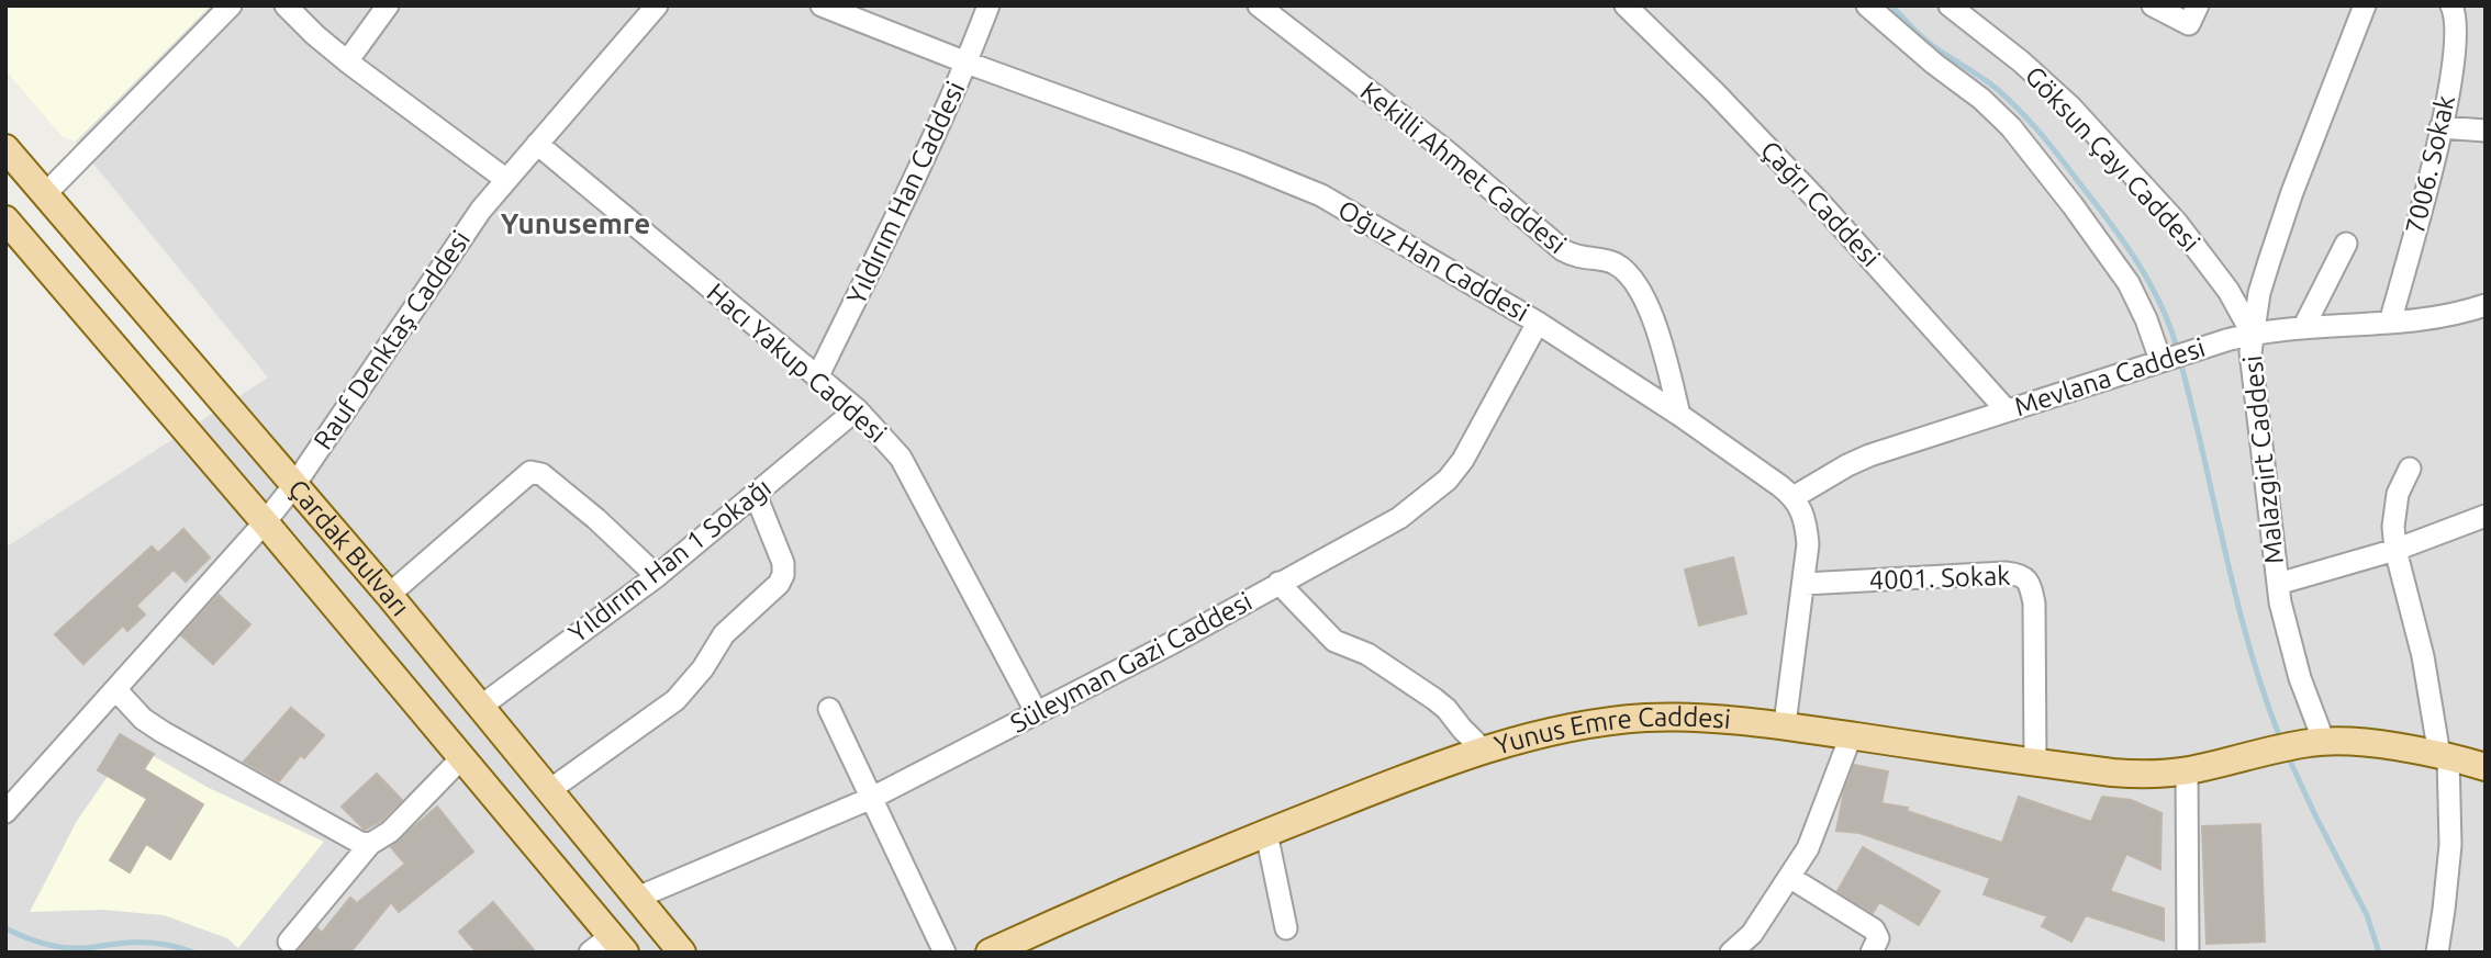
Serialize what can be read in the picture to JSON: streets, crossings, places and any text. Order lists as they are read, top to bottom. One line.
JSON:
{"streets":{"main road":["Çardak Bulvarı","Yunus Emre Caddesi"],"street":["Göksun Çayı Caddesi","7006. Sokak","Kekilli Ahmet Caddesi","Yıldırım Han Caddesi","Çağrı Caddesi","Oğuz Han Caddesi","Rauf Denktaş Caddesi","Hacı Yakup Caddesi","Mevlana Caddesi","Malazgirt Caddesi","Yıldırım Han 1 Sokağı","4001. Sokak","Süleyman Gazi Caddesi"]},"crossings":[["Göksun Çayı Caddesi","Mevlana Caddesi"],["Göksun Çayı Caddesi","Malazgirt Caddesi"],["7006. Sokak","Mevlana Caddesi"],["Kekilli Ahmet Caddesi","Oğuz Han Caddesi"],["Yıldırım Han Caddesi","Oğuz Han Caddesi"],["Yıldırım Han Caddesi","Hacı Yakup Caddesi"],["Çağrı Caddesi","Mevlana Caddesi"],["Oğuz Han Caddesi","Mevlana Caddesi"],["Oğuz Han Caddesi","Süleyman Gazi Caddesi"],["Rauf Denktaş Caddesi","Hacı Yakup Caddesi"],["Rauf Denktaş Caddesi","Çardak Bulvarı"],["Hacı Yakup Caddesi","Yıldırım Han 1 Sokağı"],["Hacı Yakup Caddesi","Süleyman Gazi Caddesi"],["Mevlana Caddesi","Malazgirt Caddesi"],["Malazgirt Caddesi","Yunus Emre Caddesi"],["Çardak Bulvarı","Yıldırım Han 1 Sokağı"],["Çardak Bulvarı","Süleyman Gazi Caddesi"],["4001. Sokak","Yunus Emre Caddesi"]],"districts":["Yunusemre"]}
